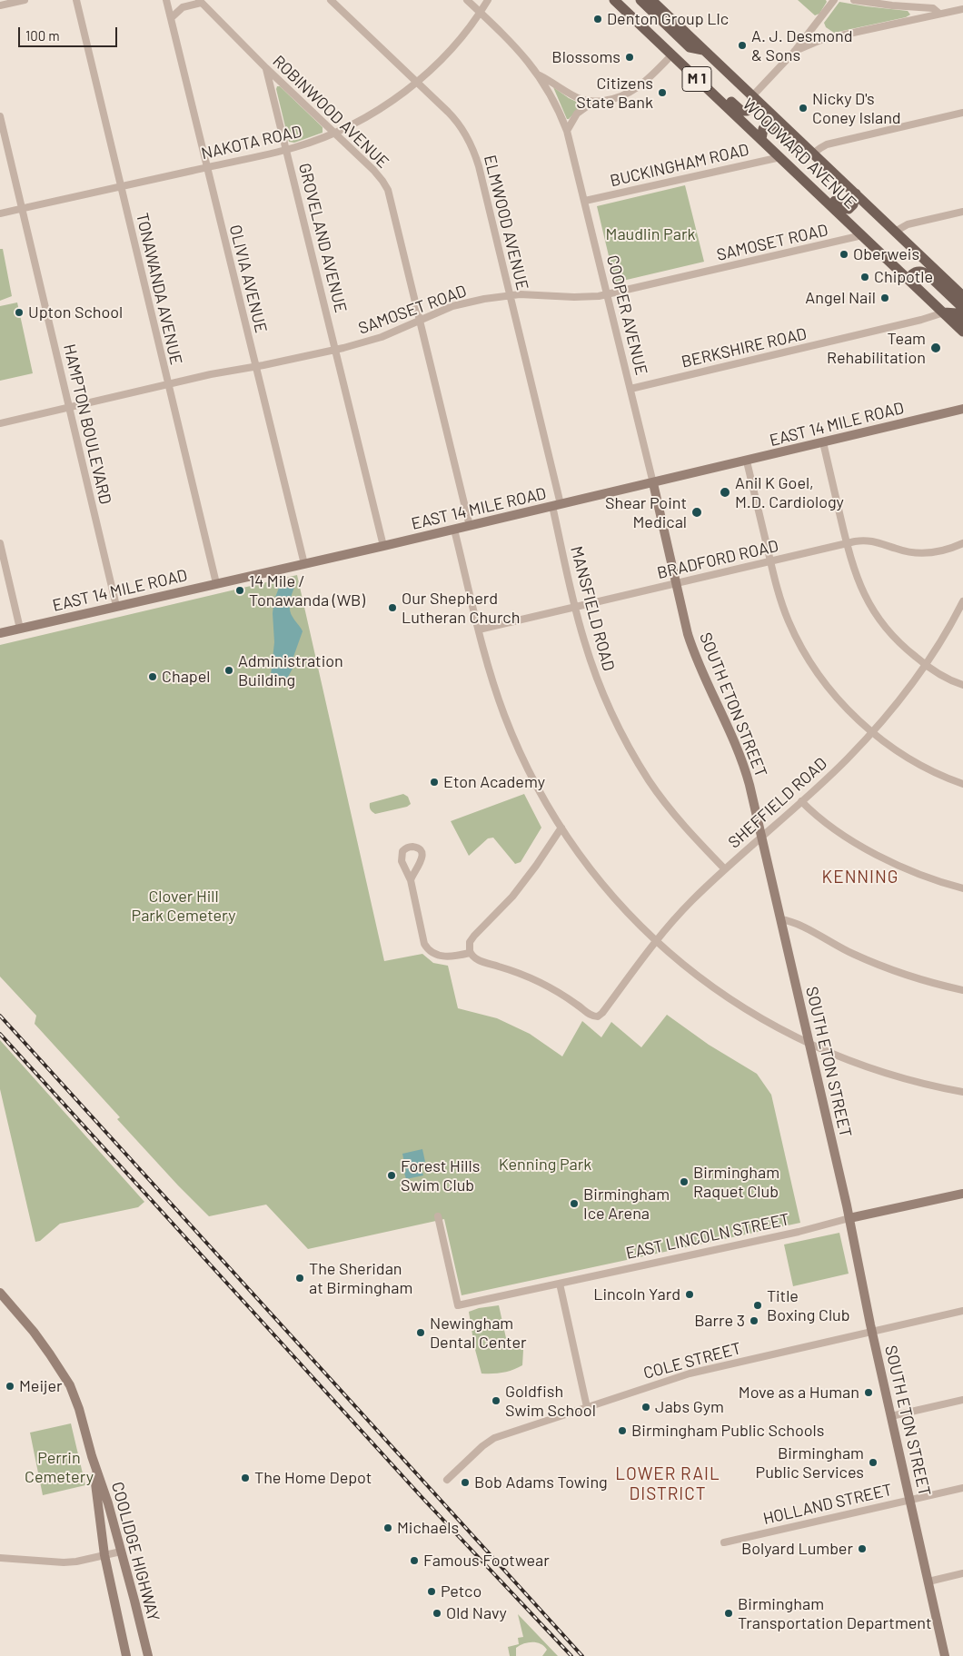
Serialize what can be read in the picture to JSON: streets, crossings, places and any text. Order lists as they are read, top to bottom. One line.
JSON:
{"streets":{"main road":["M 1","WOODWARD AVENUE","EAST 14 MILE ROAD","SOUTH ETON STREET","EAST LINCOLN STREET","COOLIDGE HIGHWAY"],"street":["ROBINWOOD AVENUE","NAKOTA ROAD","BUCKINGHAM ROAD","ELMWOOD AVENUE","GROVELAND AVENUE","SAMOSET ROAD","OLIVIA AVENUE","TONAWANDA AVENUE","COOPER AVENUE","BERKSHIRE ROAD","HAMPTON BOULEVARD","BRADFORD ROAD","MANSFIELD ROAD","SHEFFIELD ROAD","COLE STREET","HOLLAND STREET"]},"crossings":[["ROBINWOOD AVENUE","NAKOTA ROAD"],["ROBINWOOD AVENUE","GROVELAND AVENUE"],["ROBINWOOD AVENUE","SAMOSET ROAD"],["ROBINWOOD AVENUE","OLIVIA AVENUE"],["ROBINWOOD AVENUE","EAST 14 MILE ROAD"],["NAKOTA ROAD","ELMWOOD AVENUE"],["NAKOTA ROAD","GROVELAND AVENUE"],["NAKOTA ROAD","OLIVIA AVENUE"],["NAKOTA ROAD","TONAWANDA AVENUE"],["NAKOTA ROAD","COOPER AVENUE"],["NAKOTA ROAD","HAMPTON BOULEVARD"],["WOODWARD AVENUE","BUCKINGHAM ROAD"],["WOODWARD AVENUE","SAMOSET ROAD"],["WOODWARD AVENUE","BERKSHIRE ROAD"],["BUCKINGHAM ROAD","COOPER AVENUE"],["ELMWOOD AVENUE","SAMOSET ROAD"],["ELMWOOD AVENUE","EAST 14 MILE ROAD"],["ELMWOOD AVENUE","MANSFIELD ROAD"],["GROVELAND AVENUE","SAMOSET ROAD"],["GROVELAND AVENUE","EAST 14 MILE ROAD"],["SAMOSET ROAD","OLIVIA AVENUE"],["SAMOSET ROAD","TONAWANDA AVENUE"],["SAMOSET ROAD","COOPER AVENUE"],["SAMOSET ROAD","HAMPTON BOULEVARD"],["OLIVIA AVENUE","EAST 14 MILE ROAD"],["TONAWANDA AVENUE","EAST 14 MILE ROAD"],["COOPER AVENUE","BERKSHIRE ROAD"],["COOPER AVENUE","EAST 14 MILE ROAD"],["COOPER AVENUE","SOUTH ETON STREET"],["HAMPTON BOULEVARD","EAST 14 MILE ROAD"],["EAST 14 MILE ROAD","MANSFIELD ROAD"],["EAST 14 MILE ROAD","SOUTH ETON STREET"],["BRADFORD ROAD","MANSFIELD ROAD"],["BRADFORD ROAD","SOUTH ETON STREET"],["MANSFIELD ROAD","SHEFFIELD ROAD"],["SOUTH ETON STREET","SHEFFIELD ROAD"],["SOUTH ETON STREET","EAST LINCOLN STREET"],["SOUTH ETON STREET","COLE STREET"],["SOUTH ETON STREET","HOLLAND STREET"]],"districts":["KENNING","LOWER RAIL DISTRICT"],"parks":["Maudlin Park","Clover Hill Park Cemetery","Kenning Park","Perrin Cemetery"],"places":["Denton Group Llc","A. J. Desmond & Sons","Blossoms","Citizens State Bank","Nicky D's Coney Island","Oberweis","Chipotle","Angel Nail","Upton School","Team Rehabilitation","Anil K Goel, M.D. Cardiology","Shear Point Medical","14 Mile / Tonawanda (WB)","Our Shepherd Lutheran Church","Administration Building","Chapel","Eton Academy","Forest Hills Swim Club","Birmingham Raquet Club","Birmingham Ice Arena","The Sheridan at Birmingham","Lincoln Yard","Title Boxing Club","Barre 3","Newingham Dental Center","Meijer","Move as a Human","Goldfish Swim School","Jabs Gym","Birmingham Public Schools","Birmingham Public Services","The Home Depot","Bob Adams Towing","Michaels","Bolyard Lumber","Famous Footwear","Petco","Old Navy","Birmingham Transportation Department"],"scale_bar":"100 m"}
